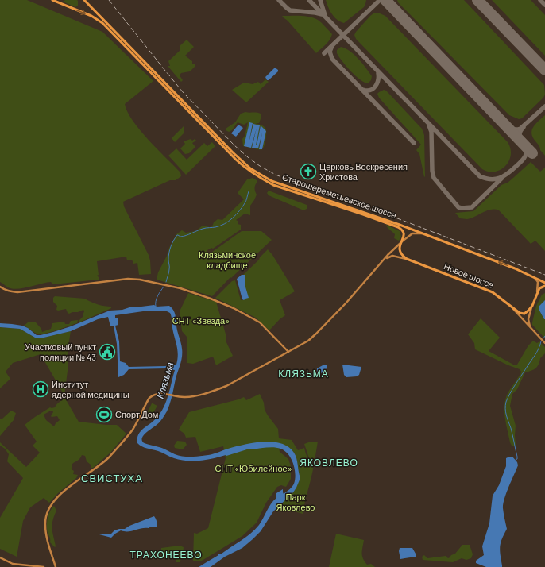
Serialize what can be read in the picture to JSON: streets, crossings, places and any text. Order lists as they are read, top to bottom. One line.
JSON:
{"streets":{"main road":["Старошереметьевское шоссе","Новое шоссе"]},"districts":["КЛЯЗЬМА","ЯКОВЛЕВО","СВИСТУХА","ТРАХОНЕЕВО"],"water":["Клязьма"],"parks":["Клязьминское кладбище","СНТ «Звезда»","СНТ «Юбилейное»","Парк Яковлево"],"places":{"church":["Церковь Воскресения Христова"],"public building":["Участковый пункт полиции № 43"],"hospital":["Институт ядерной медицины"],"sports":["Спорт Дом"]}}
